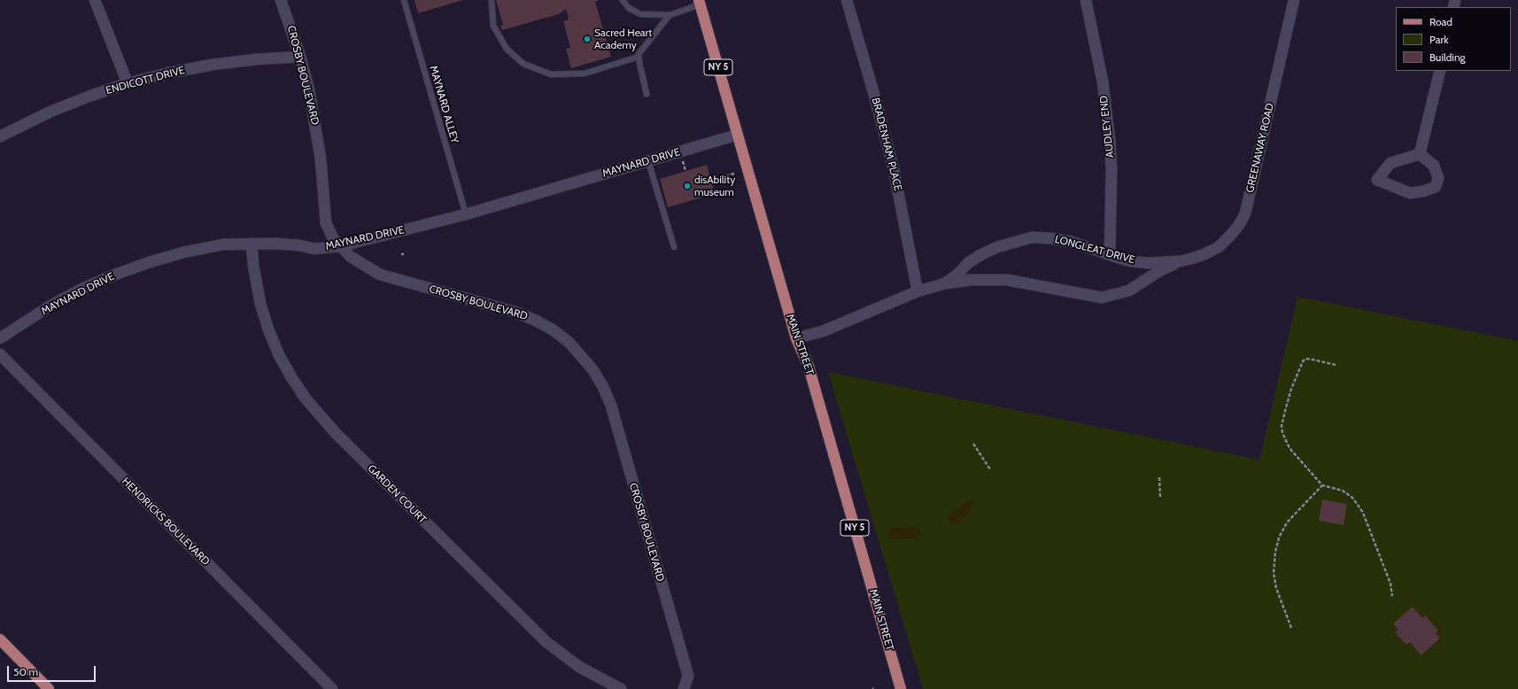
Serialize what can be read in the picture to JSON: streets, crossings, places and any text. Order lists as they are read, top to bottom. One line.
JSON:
{"streets":{"main road":["NY 5","MAIN STREET"],"street":["CROSBY BOULEVARD","ENDICOTT DRIVE","AUDLEY END","BRADENHAM PLACE","GREENAWAY ROAD","MAYNARD DRIVE","LONGLEAT DRIVE","GARDEN COURT","HENDRICKS BOULEVARD"],"lane":["MAYNARD ALLEY"]},"crossings":[["CROSBY BOULEVARD","ENDICOTT DRIVE"],["CROSBY BOULEVARD","MAYNARD DRIVE"],["MAYNARD ALLEY","MAYNARD DRIVE"],["AUDLEY END","LONGLEAT DRIVE"],["BRADENHAM PLACE","LONGLEAT DRIVE"],["GREENAWAY ROAD","LONGLEAT DRIVE"],["MAYNARD DRIVE","MAIN STREET"],["MAYNARD DRIVE","GARDEN COURT"],["LONGLEAT DRIVE","MAIN STREET"]],"places":["Sacred Heart Academy","disAbility museum"],"legend":["Road","Park","Building"],"scale_bar":"50 m"}
